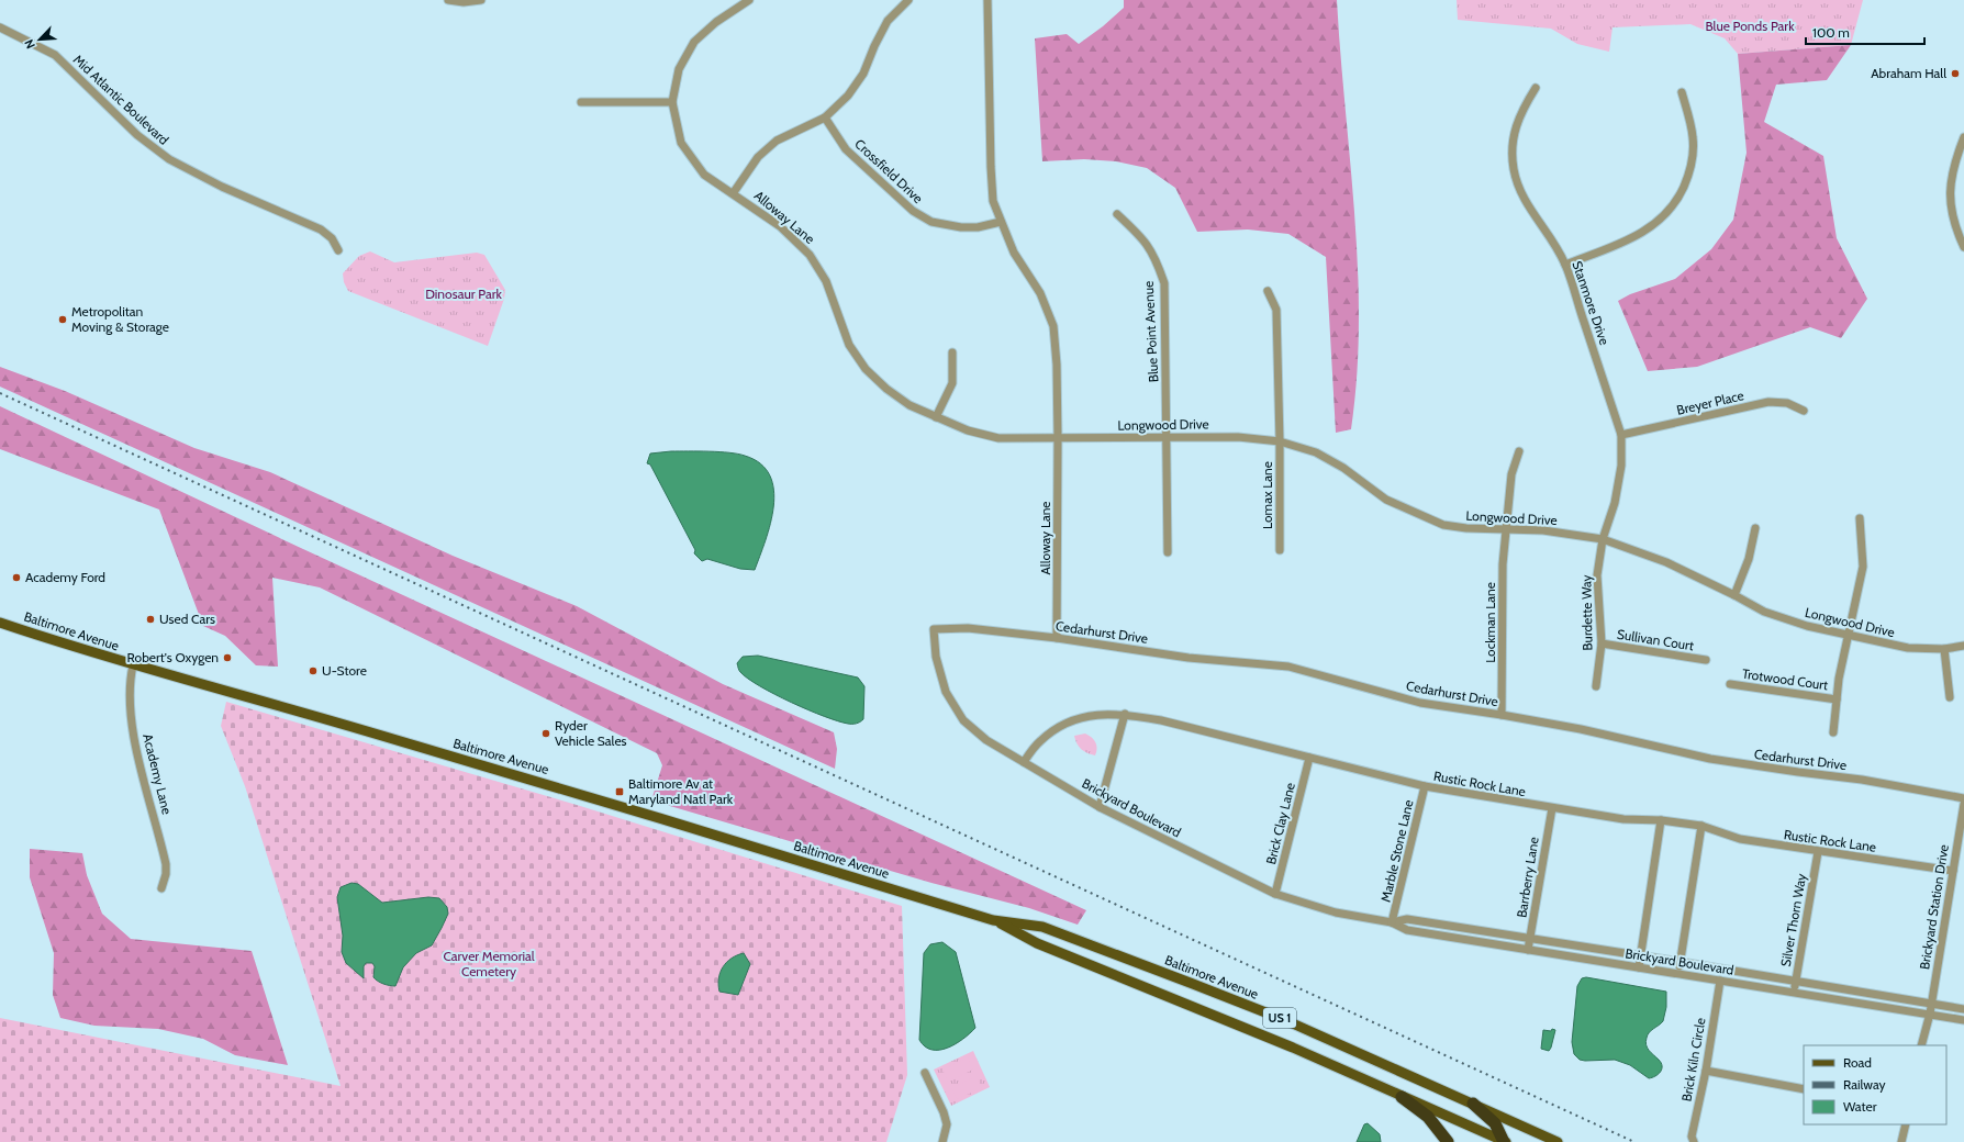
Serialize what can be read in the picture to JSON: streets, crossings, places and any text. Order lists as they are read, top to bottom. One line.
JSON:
{"streets":{"main road":["Baltimore Avenue","US 1"],"street":["Mid Atlantic Boulevard","Crossfield Drive","Alloway Lane","Stanmore Drive","Blue Point Avenue","Breyer Place","Longwood Drive","Lomax Lane","Burdette Way","Lockman Lane","Cedarhurst Drive","Sullivan Court","Trotwood Court","Academy Lane","Rustic Rock Lane","Brickyard Boulevard","Brick Clay Lane","Marble Stone Lane","Barrberry Lane","Brickyard Station Drive","Silver Thorn Way","Brick Kiln Circle"]},"crossings":[["Crossfield Drive","Alloway Lane"],["Alloway Lane","Longwood Drive"],["Alloway Lane","Cedarhurst Drive"],["Stanmore Drive","Breyer Place"],["Stanmore Drive","Longwood Drive"],["Stanmore Drive","Burdette Way"],["Blue Point Avenue","Longwood Drive"],["Longwood Drive","Lomax Lane"],["Longwood Drive","Burdette Way"],["Longwood Drive","Lockman Lane"],["Burdette Way","Sullivan Court"],["Lockman Lane","Cedarhurst Drive"],["Baltimore Avenue","Academy Lane"],["Cedarhurst Drive","Brickyard Boulevard"],["Rustic Rock Lane","Brickyard Boulevard"],["Rustic Rock Lane","Brick Clay Lane"],["Rustic Rock Lane","Marble Stone Lane"],["Rustic Rock Lane","Barrberry Lane"],["Rustic Rock Lane","Brickyard Station Drive"],["Rustic Rock Lane","Silver Thorn Way"],["Brickyard Boulevard","Brick Clay Lane"],["Brickyard Boulevard","Marble Stone Lane"],["Brickyard Boulevard","Barrberry Lane"],["Brickyard Boulevard","Brickyard Station Drive"],["Brickyard Boulevard","Silver Thorn Way"],["Brickyard Boulevard","Brick Kiln Circle"]],"parks":["Blue Ponds Park","Dinosaur Park","Carver Memorial Cemetery"],"places":{"other":["Abraham Hall","Metropolitan Moving & Storage","Academy Ford","Used Cars","Robert's Oxygen","U-Store","Ryder Vehicle Sales"],"transit":["Baltimore Av at Maryland Natl Park"]},"legend":["Road","Railway","Water"],"scale_bar":"100 m","north":"bottom left"}
